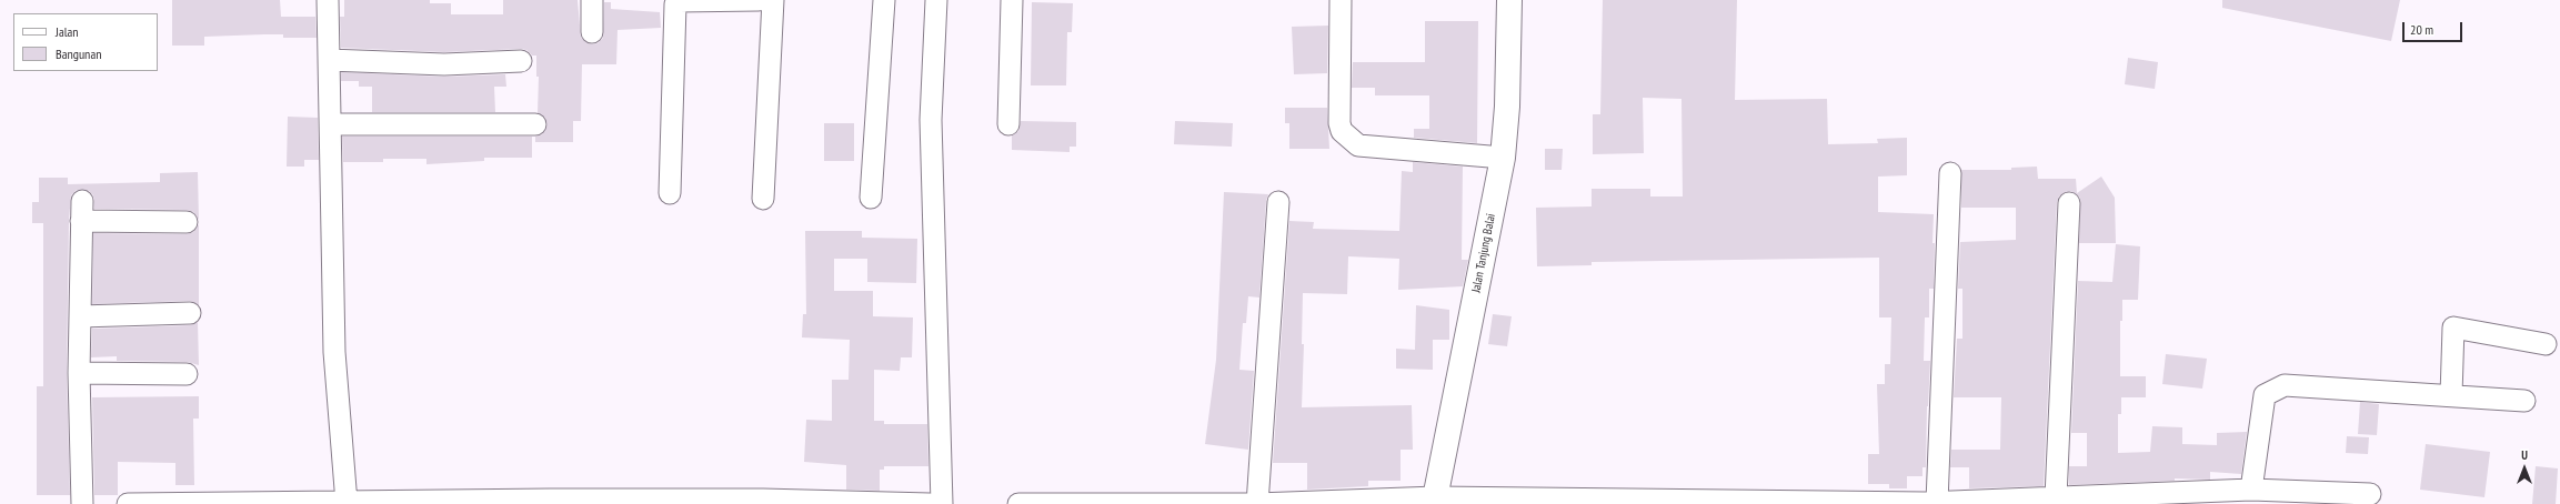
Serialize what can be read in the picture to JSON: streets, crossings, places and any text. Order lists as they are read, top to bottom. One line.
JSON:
{"streets":{"street":["Jalan Tanjung Balai"]},"legend":["Jalan","Bangunan"],"scale_bar":"20 m","north":"top"}
